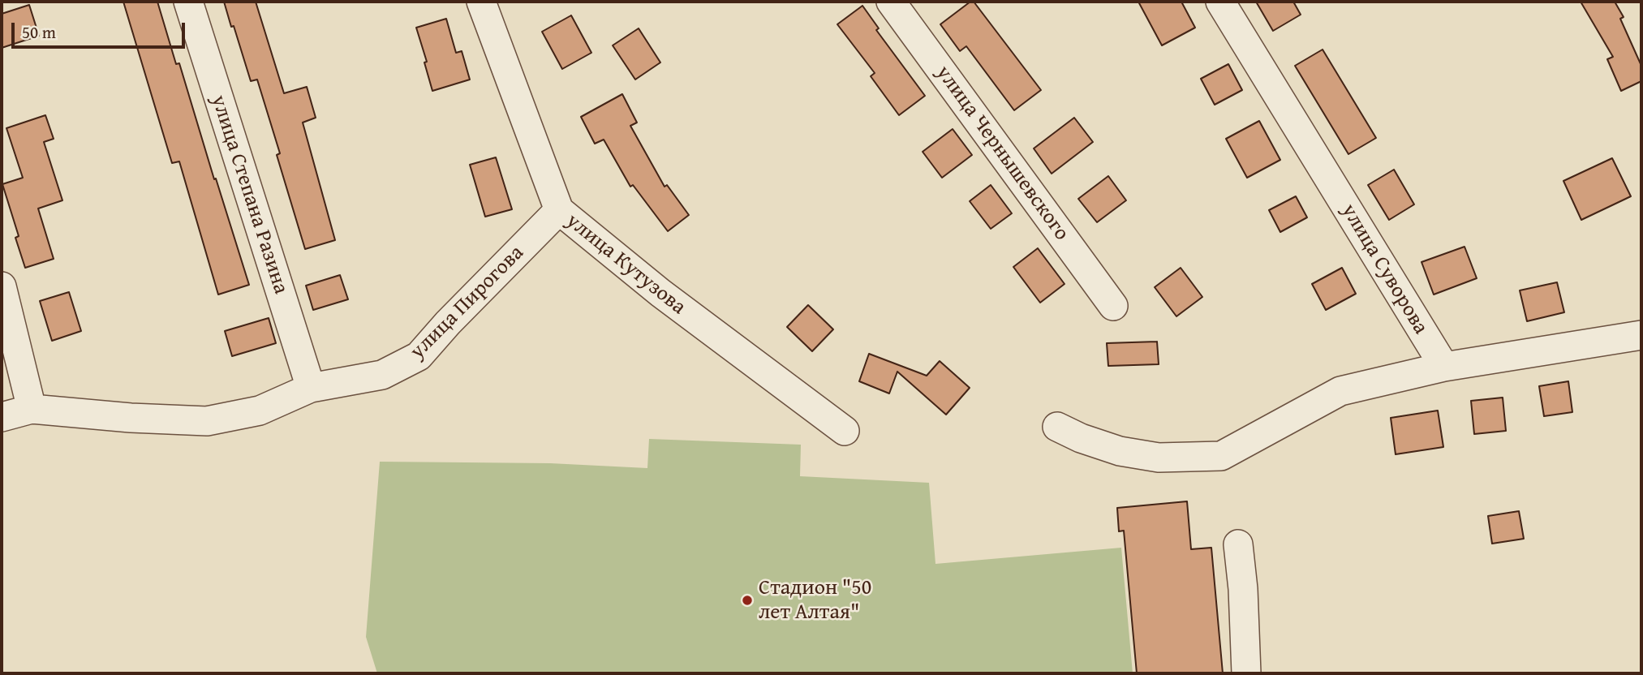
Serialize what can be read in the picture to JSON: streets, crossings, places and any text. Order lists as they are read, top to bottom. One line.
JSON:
{"streets":{"street":["улица Чернышевского","улица Степана Разина","улица Кутузова","улица Суворова","улица Пирогова"]},"crossings":[["улица Степана Разина","улица Пирогова"],["улица Кутузова","улица Пирогова"]],"places":["Стадион \"50 лет Алтая\""],"scale_bar":"50 m"}
